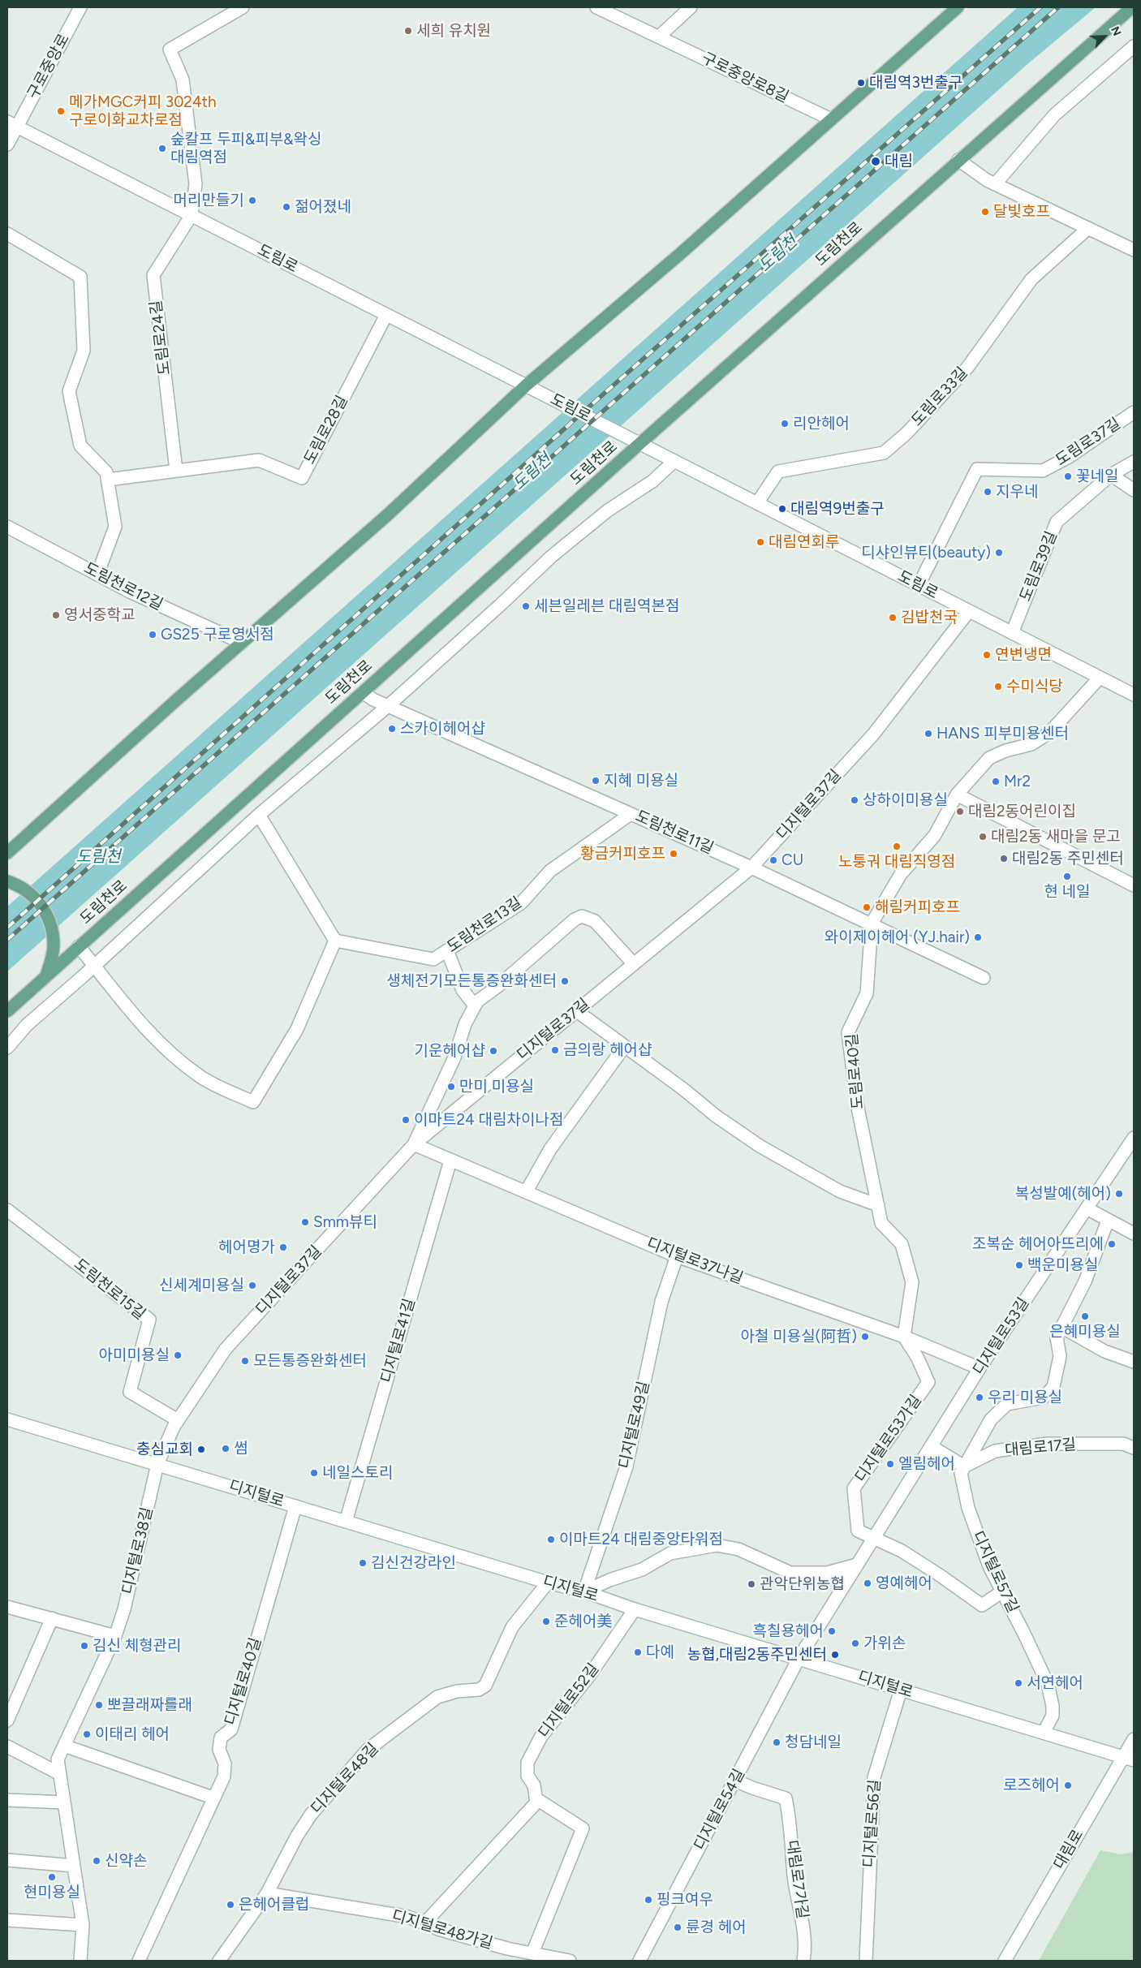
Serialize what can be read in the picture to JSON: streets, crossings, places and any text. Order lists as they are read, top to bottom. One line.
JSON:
{"streets":{"main road":["도림천로"],"street":["구로중앙로","구로중앙로8길","도림로","도림로24길","도림로33길","도림로28길","도림로37길","도림로39길","도림천로12길","디지털로37길","도림천로11길","도림천로13길","도림로40길","디지털로37나길","도림천로15길","디지털로53길","디지털로41길","디지털로49길","디지털로53가길","대림로17길","디지털로","디지털로38길","디지털로57길","디지털로40길","디지털로52길","디지털로48길","디지털로54길","디지털로56길","대림로","대림로7가길","디지털로48가길"]},"crossings":[["구로중앙로","도림로"],["도림천로","도림로"],["도림천로","도림천로11길"],["도림천로","도림천로13길"],["도림로","도림로24길"],["도림로","도림로33길"],["도림로","도림로28길"],["도림로","도림로37길"],["도림로","도림로39길"],["도림로","디지털로37길"],["도림로","도림로40길"],["도림로24길","도림로28길"],["디지털로37길","도림천로11길"],["디지털로37길","디지털로37나길"],["디지털로37길","도림천로15길"],["디지털로37길","디지털로"],["디지털로37길","디지털로38길"],["도림천로11길","도림천로13길"],["도림천로11길","도림로40길"],["도림로40길","디지털로37나길"],["도림로40길","디지털로53가길"],["디지털로37나길","디지털로53길"],["디지털로37나길","디지털로41길"],["디지털로37나길","디지털로49길"],["디지털로37나길","디지털로53가길"],["디지털로53길","디지털로53가길"],["디지털로53길","디지털로"],["디지털로53길","디지털로54길"],["디지털로41길","디지털로"],["디지털로49길","디지털로"],["대림로17길","디지털로57길"],["디지털로","디지털로38길"],["디지털로","디지털로57길"],["디지털로","디지털로40길"],["디지털로","디지털로52길"],["디지털로","디지털로48길"],["디지털로","디지털로54길"],["디지털로","디지털로56길"],["디지털로","대림로"],["디지털로48길","디지털로48가길"],["디지털로54길","대림로7가길"]],"water":["도림천"],"places":["세희 유치원","대림역3번출구","메가MGC커피 3024th 구로이화교차로점","숲칼프 두피&피부&왁싱 대림역점","대림","머리만들기","젊어졌네","달빛호프","리안헤어","꽃네일","지우네","대림역9번출구","대림연회루","디샤인뷰티(beauty)","세븐일레븐 대림역본점","영서중학교","김밥천국","GS25 구로영서점","연변냉면","수미식당","스카이헤어샵","HANS 피부미용센터","지혜 미용실","Mr2","상하이미용실","대림2동어린이집","대림2동 새마을 문고","노퉁궈 대림직영점","황금커피호프","대림2동 주민센터","CU","현 네일","해림커피호프","와이제이헤어 (YJ.hair)","생체전기모든통증완화센터","금의랑 헤어샵","기운헤어샵","만미 미용실","이마트24 대림차이나점","복성발예(헤어)","Smm뷰티","조복순 헤어아뜨리에","헤어명가","백운미용실","신세계미용실","은혜미용실","아철 미용실(阿哲)","아미미용실","모든통증완화센터","우리 미용실","썸","충심교회","엘림헤어","네일스토리","이마트24 대림중앙타워점","김신건강라인","영예헤어","관악단위농협","준헤어美","흑칠용헤어","가위손","김신 체형관리","다예","농협,대림2동주민센터","서연헤어","뽀끌래짜를래","이태리 헤어","청담네일","로즈헤어","신약손","현미용실","핑크여우","은헤어클럽","륜경 헤어"],"north":"top right"}
